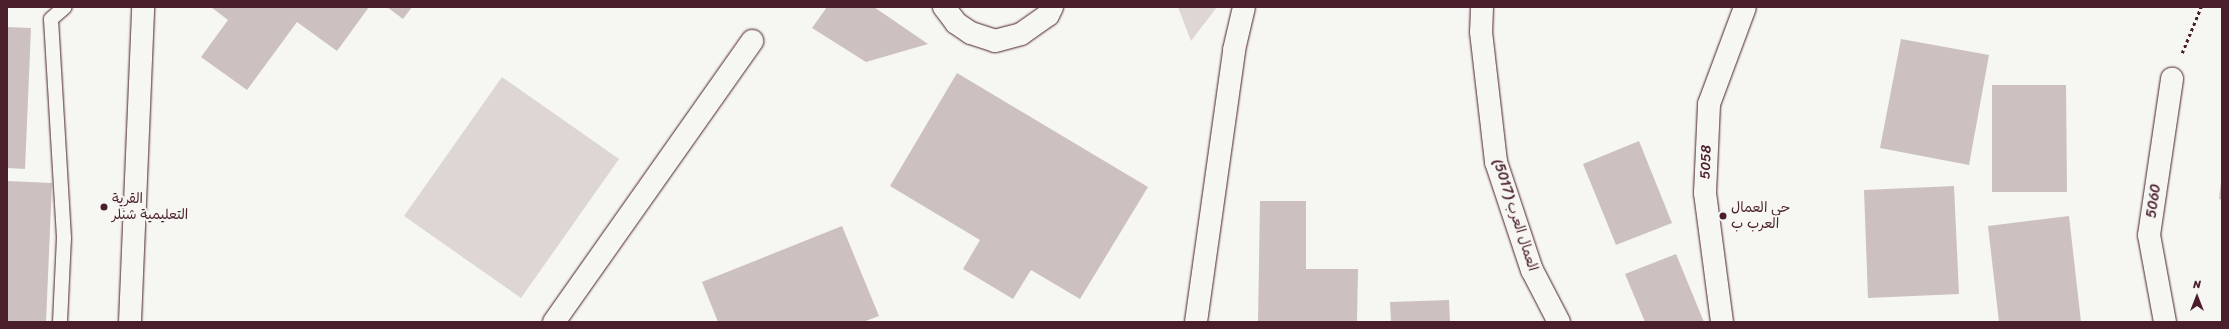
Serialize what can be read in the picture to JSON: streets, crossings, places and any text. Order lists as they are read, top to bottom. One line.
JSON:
{"streets":{"street":["5058","5060","العمال العرب (5017)"]},"places":["القرية التعليمية شنلر","حي العمال العرب ب"],"north":"top"}
